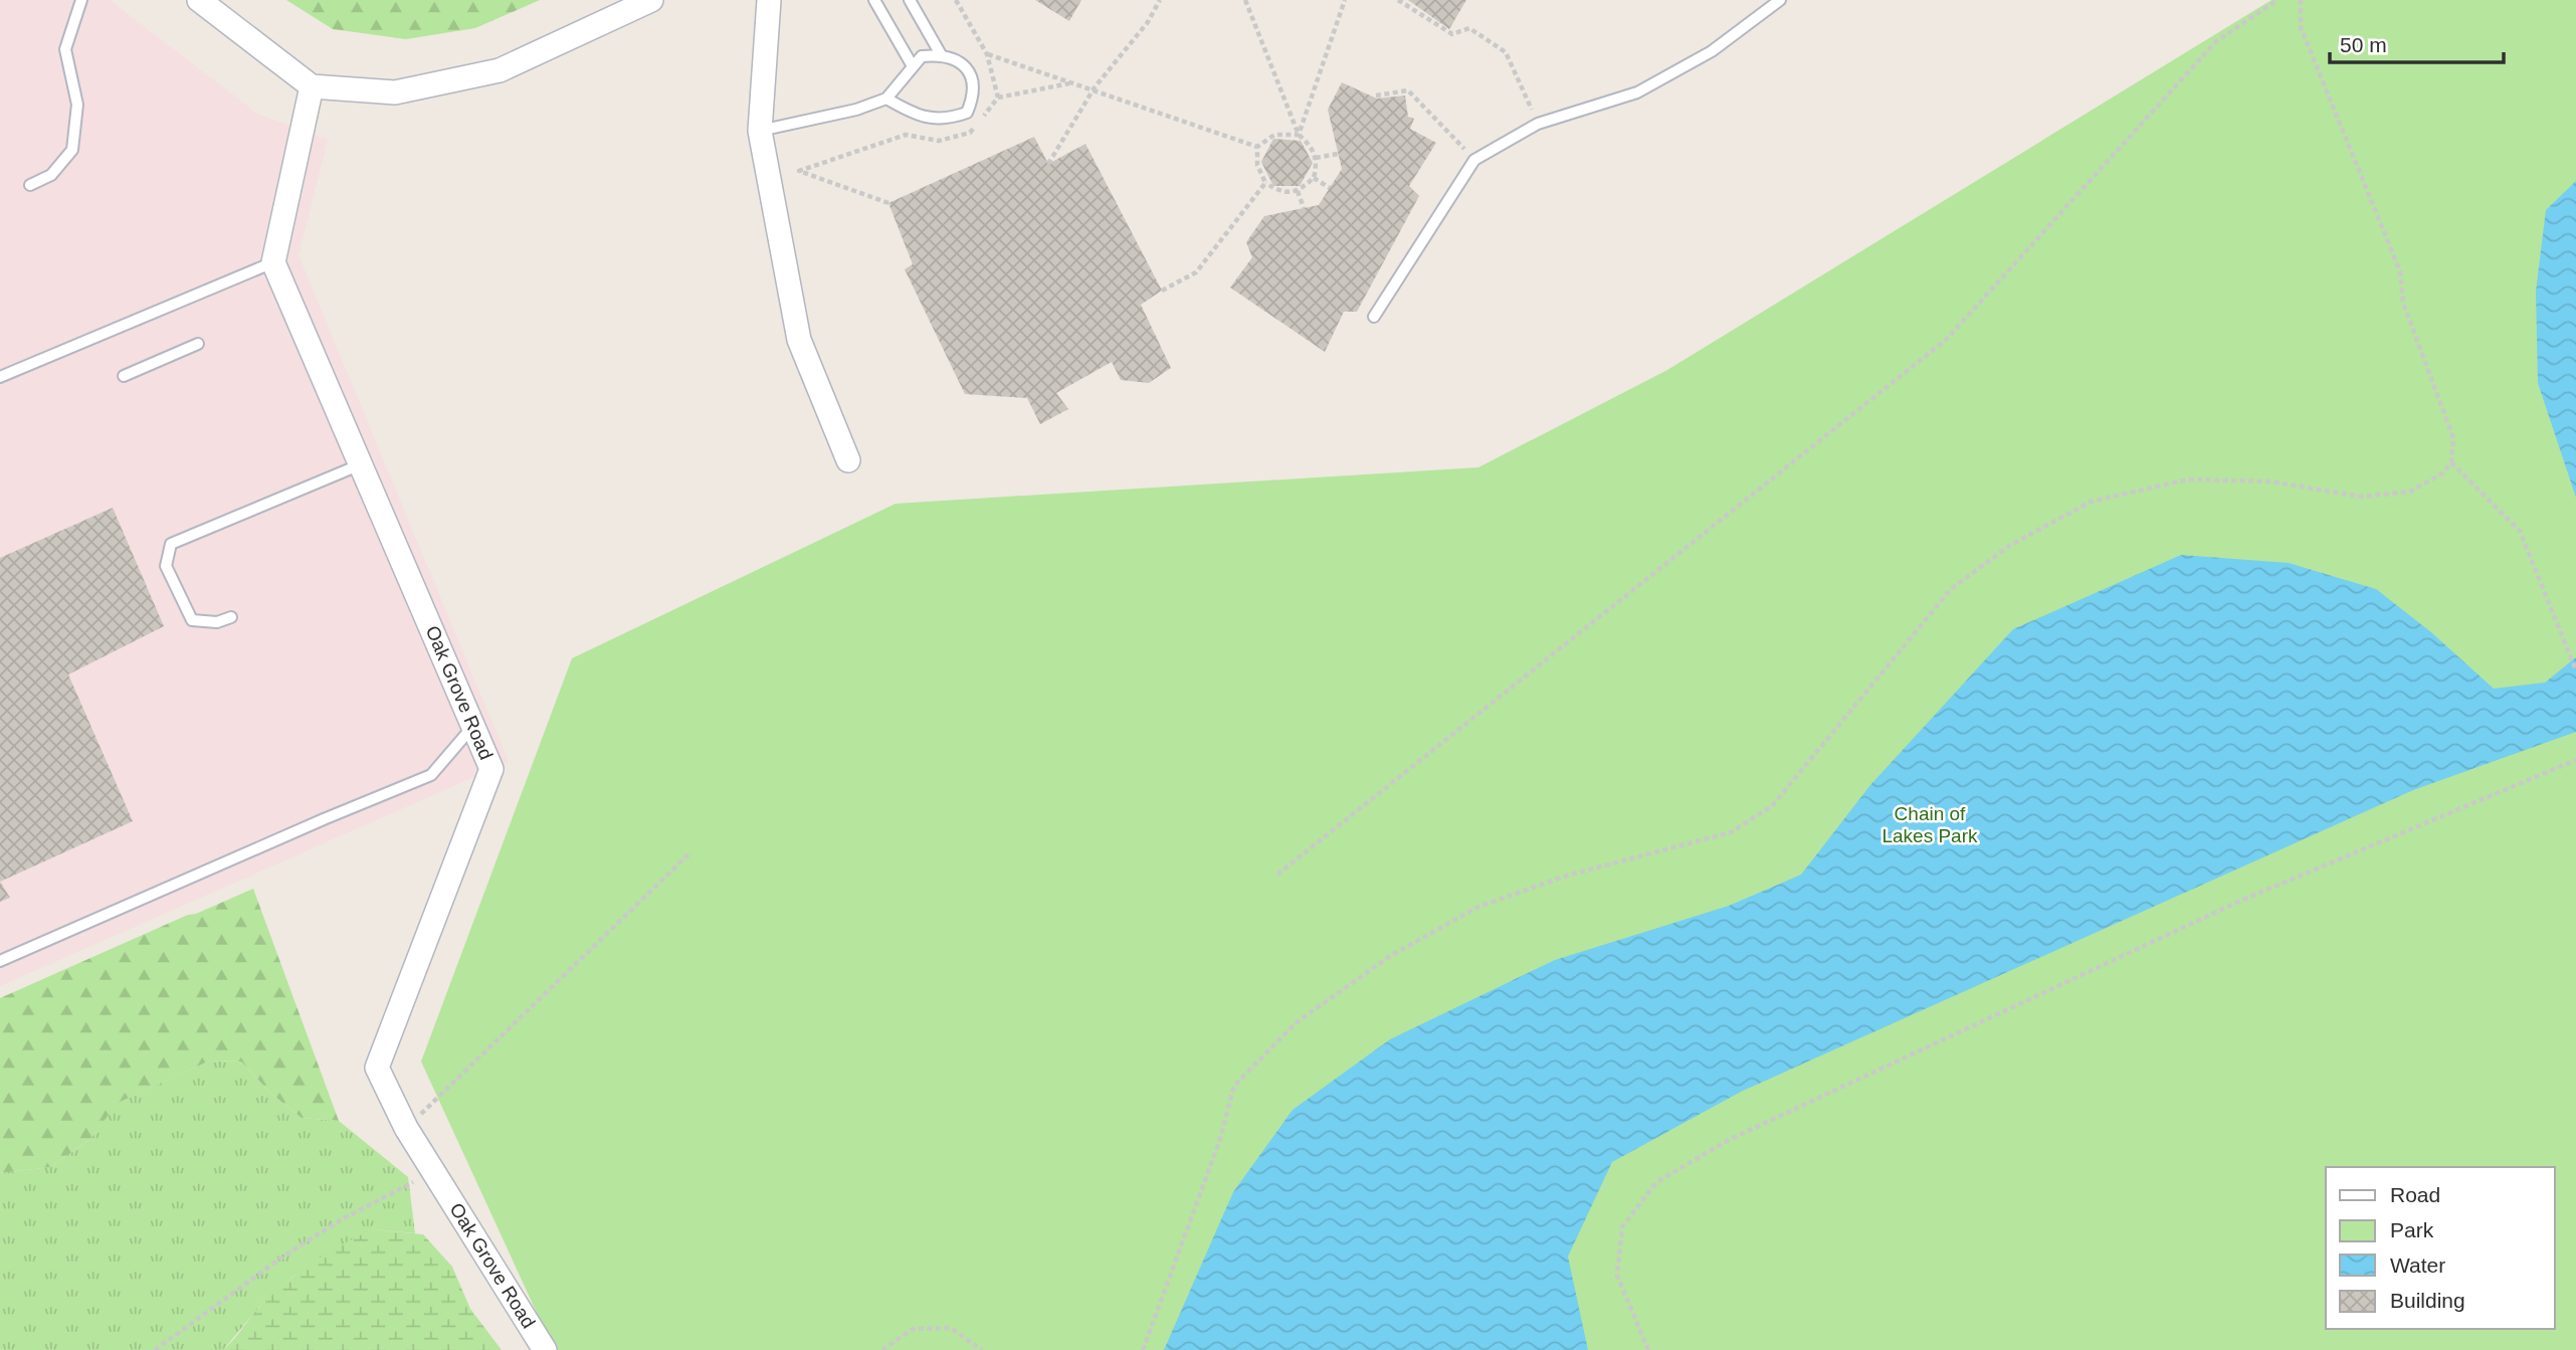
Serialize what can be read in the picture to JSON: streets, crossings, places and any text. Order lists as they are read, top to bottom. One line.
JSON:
{"streets":{"street":["Oak Grove Road"]},"parks":["Chain of Lakes Park"],"legend":["Road","Park","Water","Building"],"scale_bar":"50 m"}
